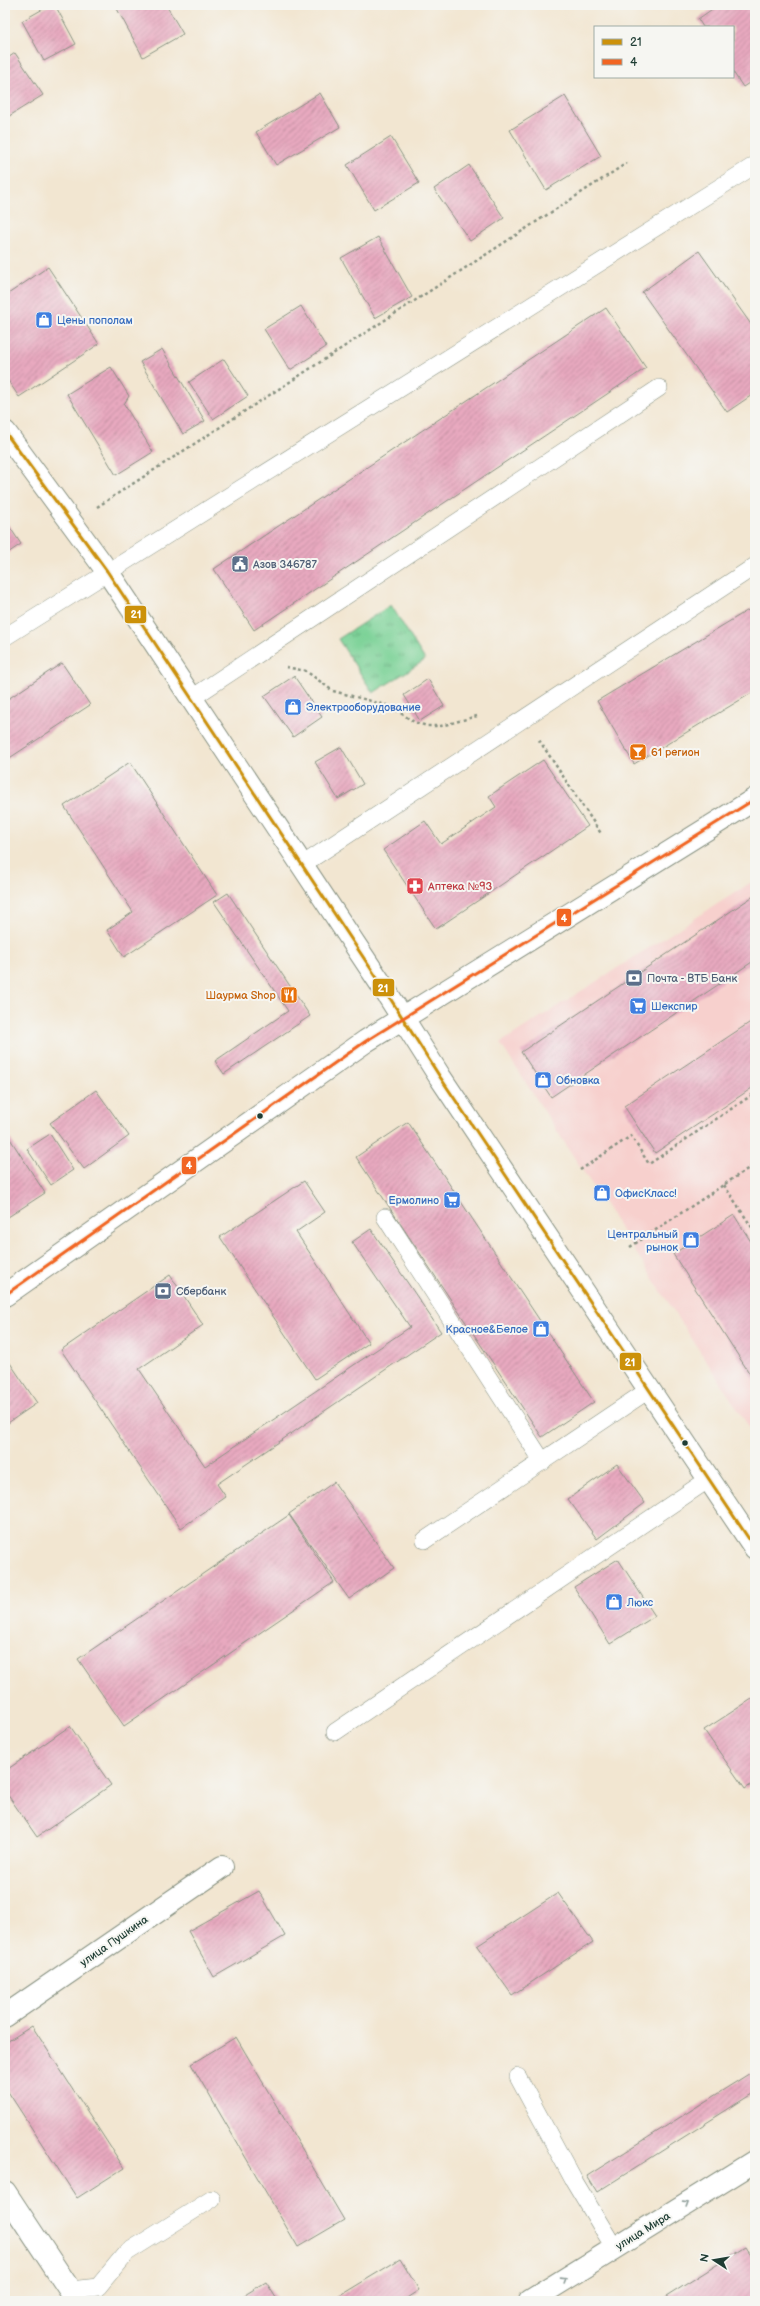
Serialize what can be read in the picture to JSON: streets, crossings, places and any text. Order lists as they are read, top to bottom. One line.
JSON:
{"streets":{"street":["улица Пушкина","улица Мира"]},"one_way":["улица Мира"],"places":{"shop":["Цены пополам","Электрооборудование","Обновка","ОфисКласс!","Центральный рынок","Красное&Белое","Люкс"],"public building":["Азов 346787"],"bar":["61 регион"],"pharmacy":["Аптека №93"],"bank":["Почта - ВТБ Банк","Сбербанк"],"restaurant":["Шаурма Shop"],"supermarket":["Шекспир","Ермолино"]},"lines":["transit line 21","transit line 4"],"legend":["21","4"],"north":"left"}
